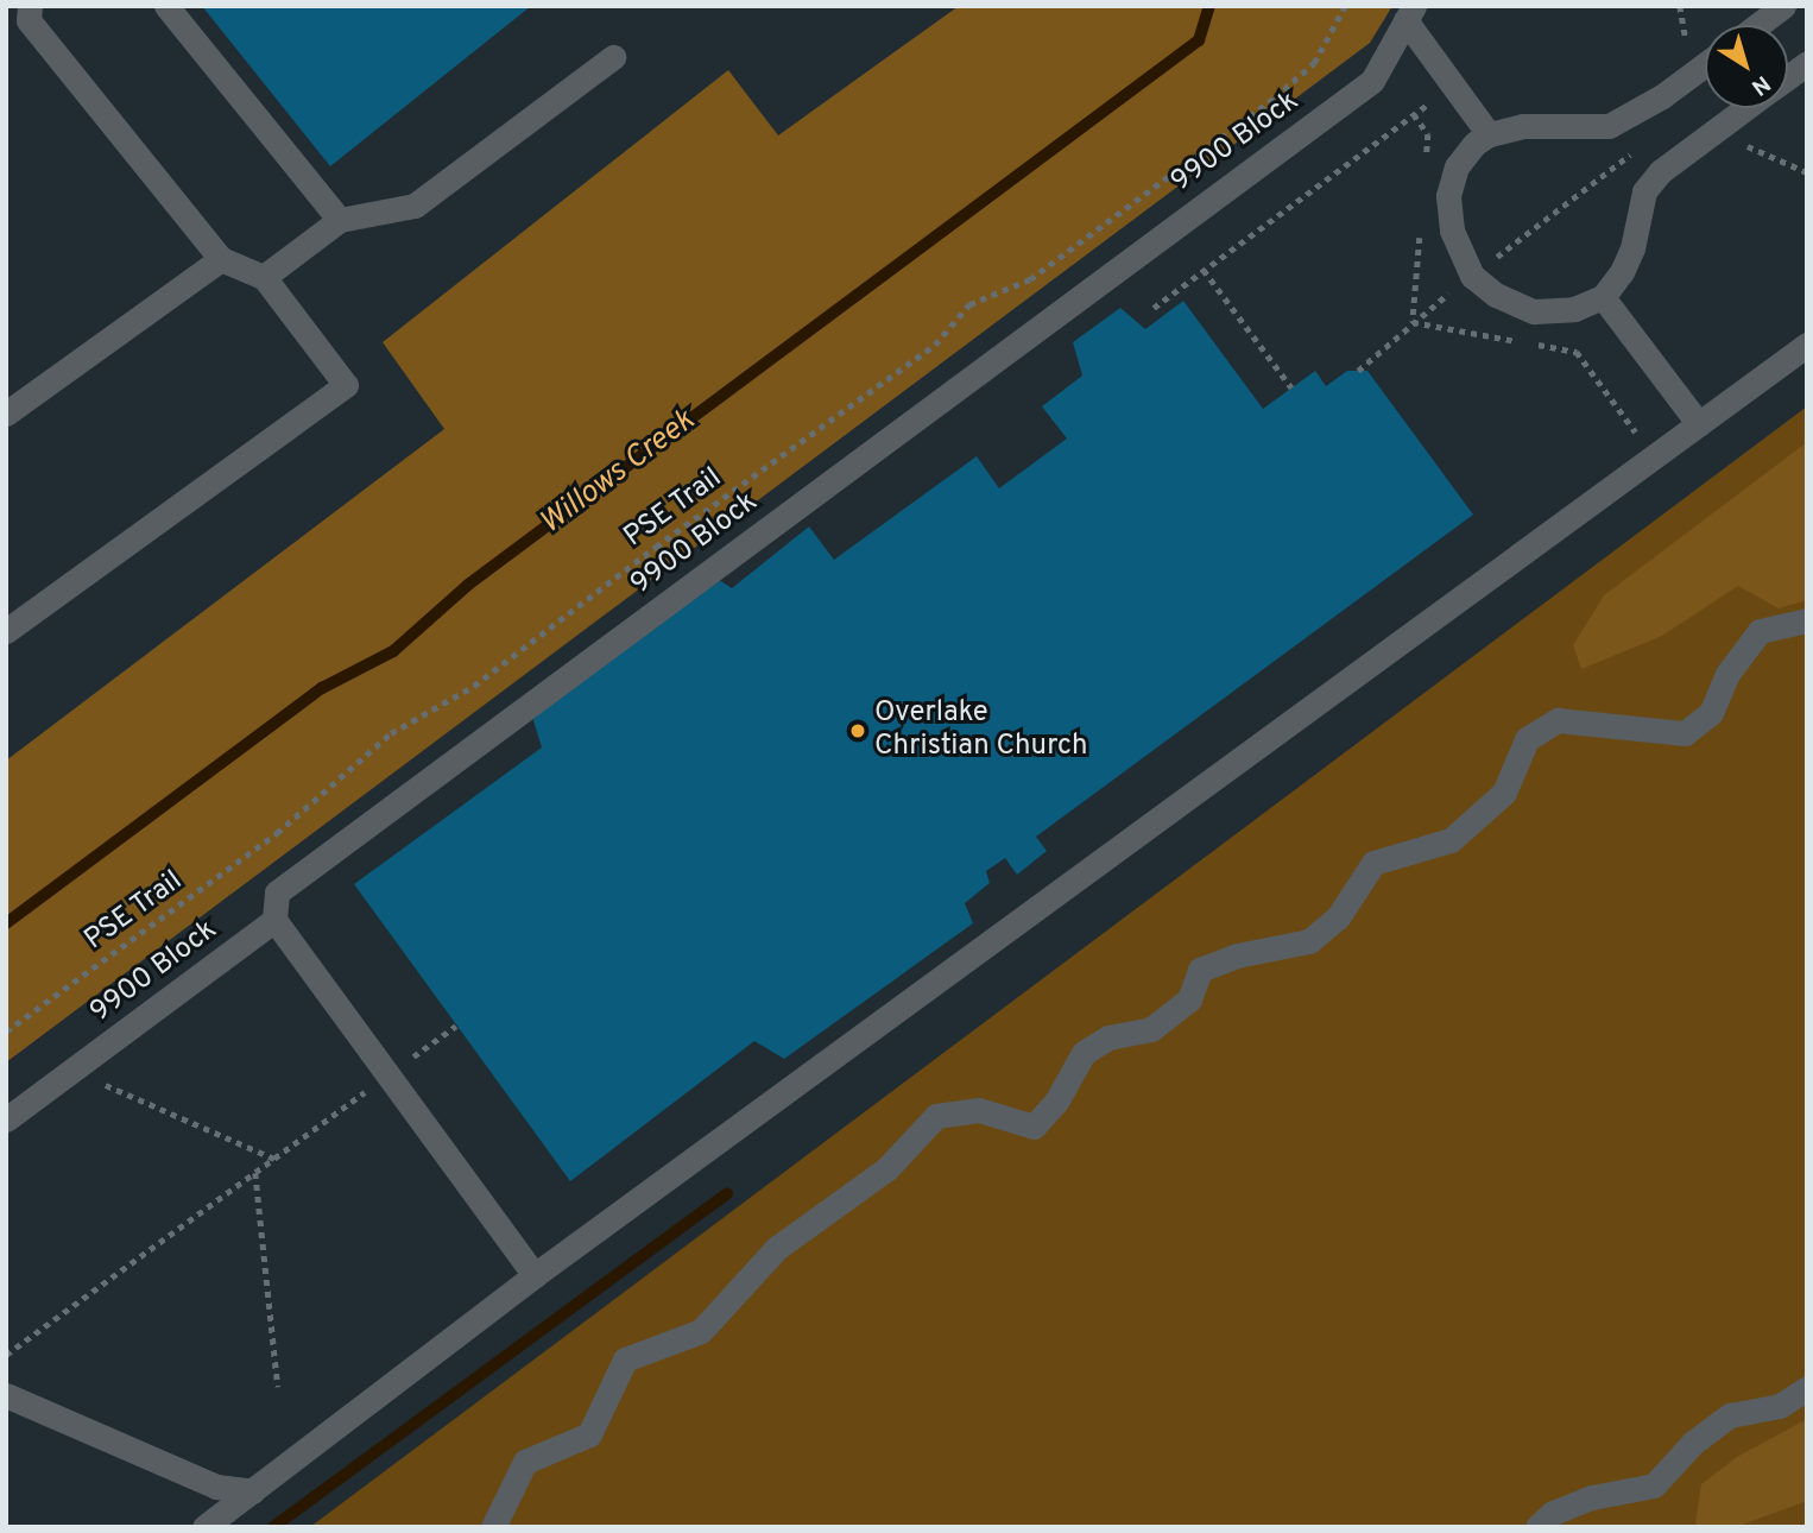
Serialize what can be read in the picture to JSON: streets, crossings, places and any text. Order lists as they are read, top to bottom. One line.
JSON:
{"streets":{"lane":["9900 Block"],"path":["PSE Trail"]},"water":["Willows Creek"],"places":["Overlake Christian Church"],"north":"bottom right"}
